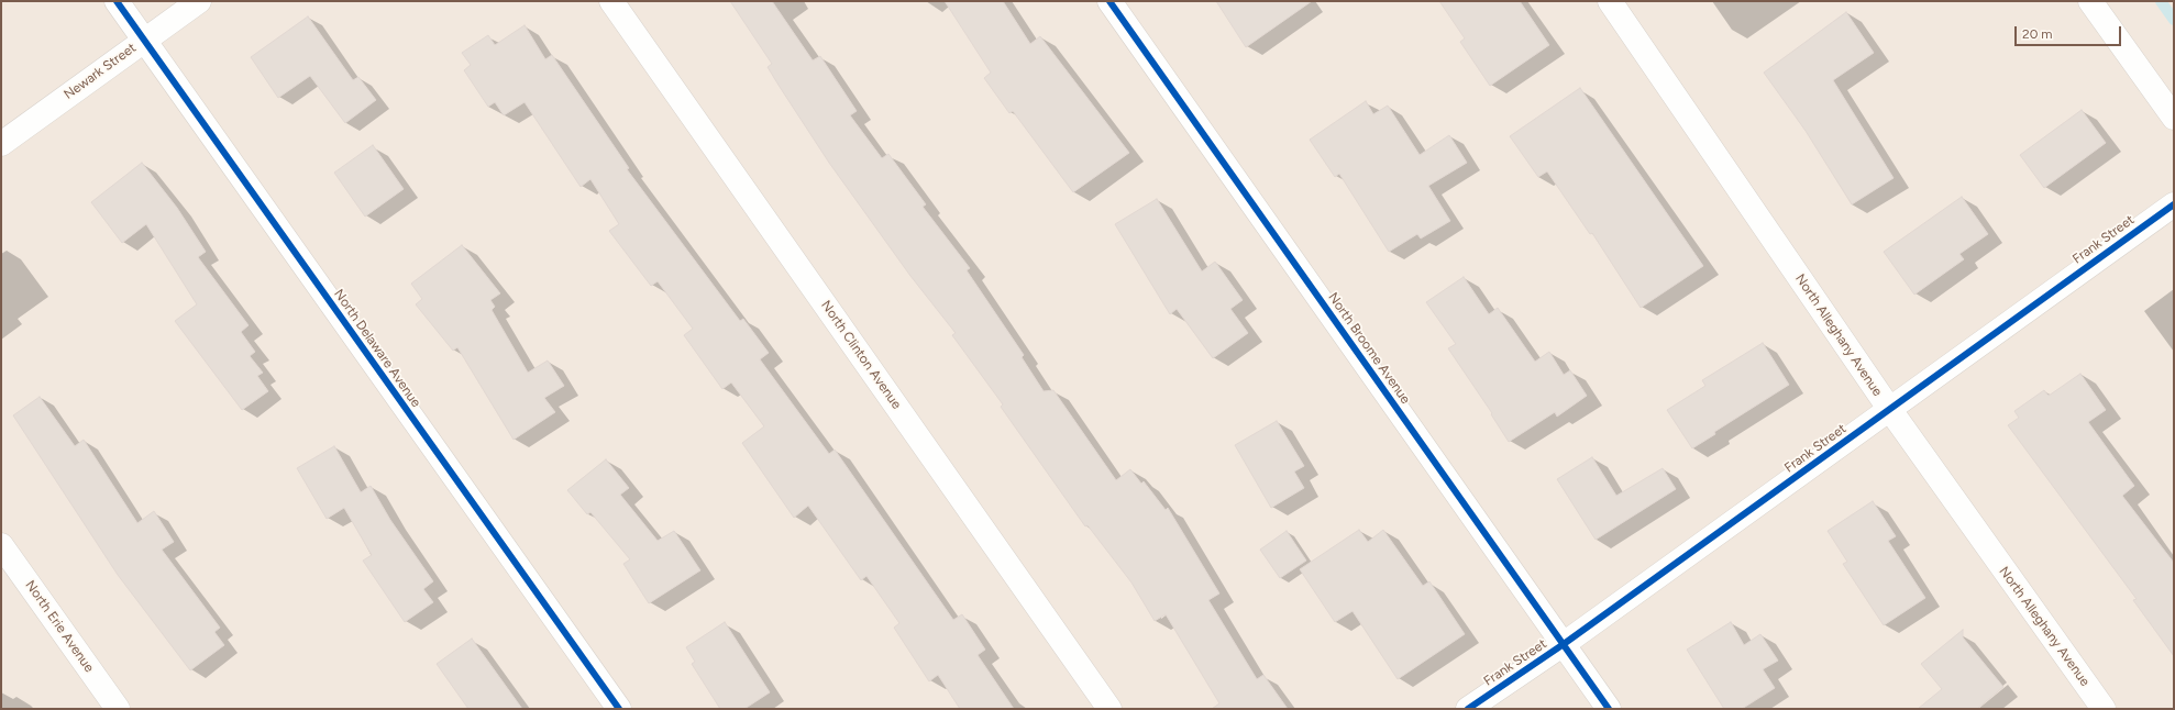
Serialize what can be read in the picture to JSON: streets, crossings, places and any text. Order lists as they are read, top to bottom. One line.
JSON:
{"streets":{"street":["Newark Street","Frank Street","North Alleghany Avenue","North Delaware Avenue","North Broome Avenue","North Clinton Avenue","North Erie Avenue"]},"crossings":[["Newark Street","North Delaware Avenue"],["Frank Street","North Alleghany Avenue"],["Frank Street","North Broome Avenue"]],"scale_bar":"20 m"}
